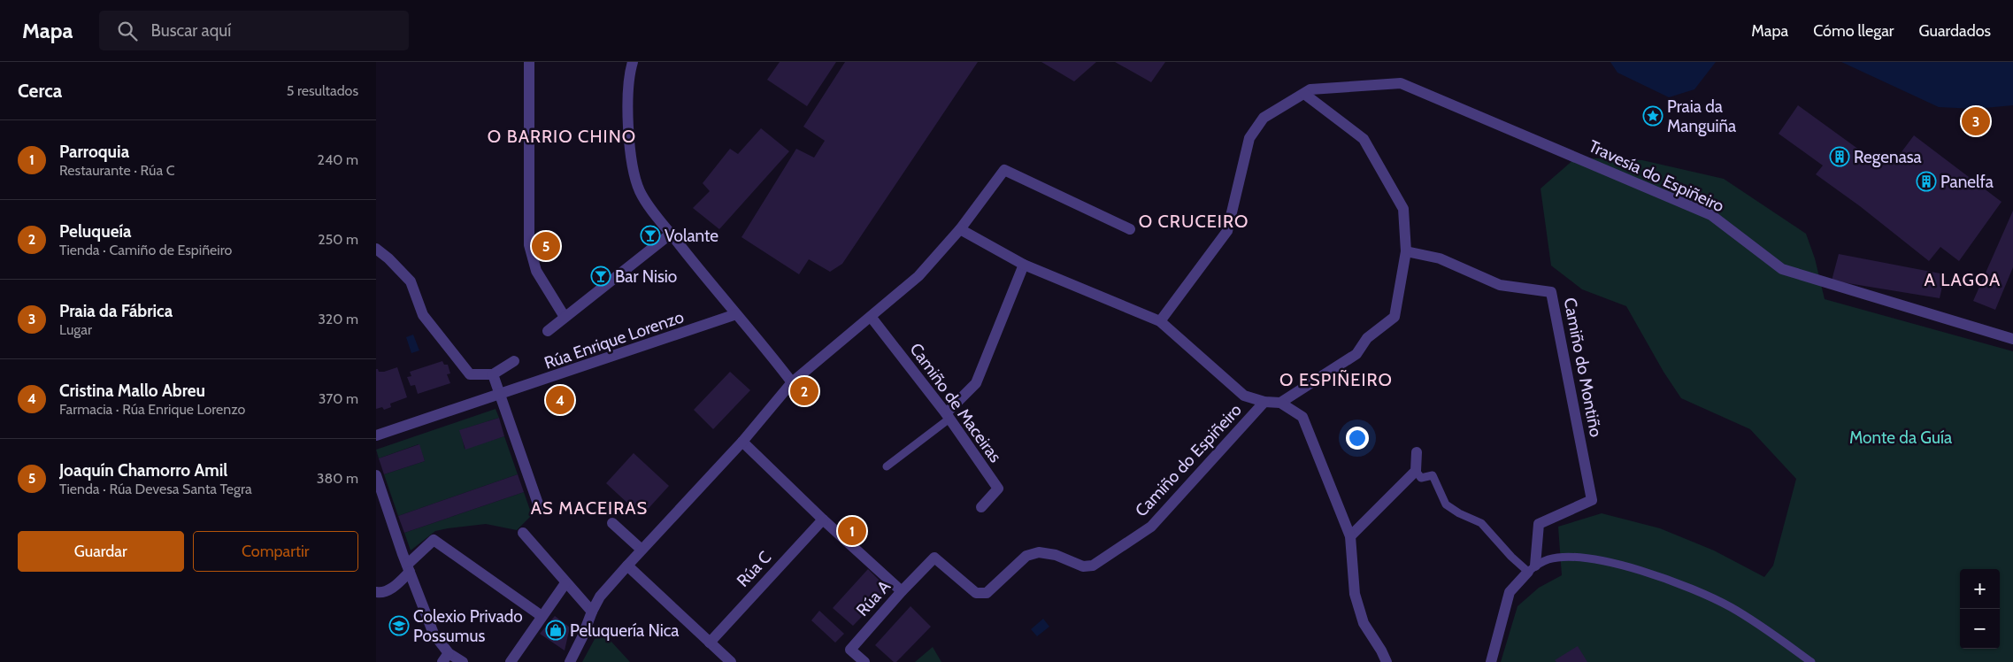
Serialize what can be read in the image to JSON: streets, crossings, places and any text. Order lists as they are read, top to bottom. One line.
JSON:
{"streets":{"street":["Travesía do Espiñeiro","Rúa Enrique Lorenzo","Camiño do Montiño","Camiño de Maceiras","Camiño do Espiñeiro","Rúa C","Rúa A"]},"crossings":[["Travesía do Espiñeiro","Camiño do Espiñeiro"],["Camiño do Espiñeiro","Rúa A"]],"districts":["O BARRIO CHINO","O CRUCEIRO","A LAGOA","O ESPIÑEIRO","AS MACEIRAS"],"parks":["Monte da Guía"],"places":{"place":["Praia da Manguiña"],"building":["Regenasa","Panelfa"],"bar":["Volante","Bar Nisio"],"school or university":["Colexio Privado Possumus"],"shop":["Peluquería Nica"]},"page":{"header":"Mapa","search":"Buscar aquí","nav":["Mapa","Cómo llegar","Guardados"],"heading":["Cerca","5 resultados"],"pins":["3","5","2","4","1"],"list":[{"mark":"1","name":"Parroquia","note":"Restaurante · Rúa C","value":"240 m"},{"mark":"2","name":"Peluqueía","note":"Tienda · Camiño de Espiñeiro","value":"250 m"},{"mark":"3","name":"Praia da Fábrica","note":"Lugar","value":"320 m"},{"mark":"4","name":"Cristina Mallo Abreu","note":"Farmacia · Rúa Enrique Lorenzo","value":"370 m"},{"mark":"5","name":"Joaquín Chamorro Amil","note":"Tienda · Rúa Devesa Santa Tegra","value":"380 m"}],"buttons":["Guardar","Compartir"],"map_buttons":["+","−"]}}
